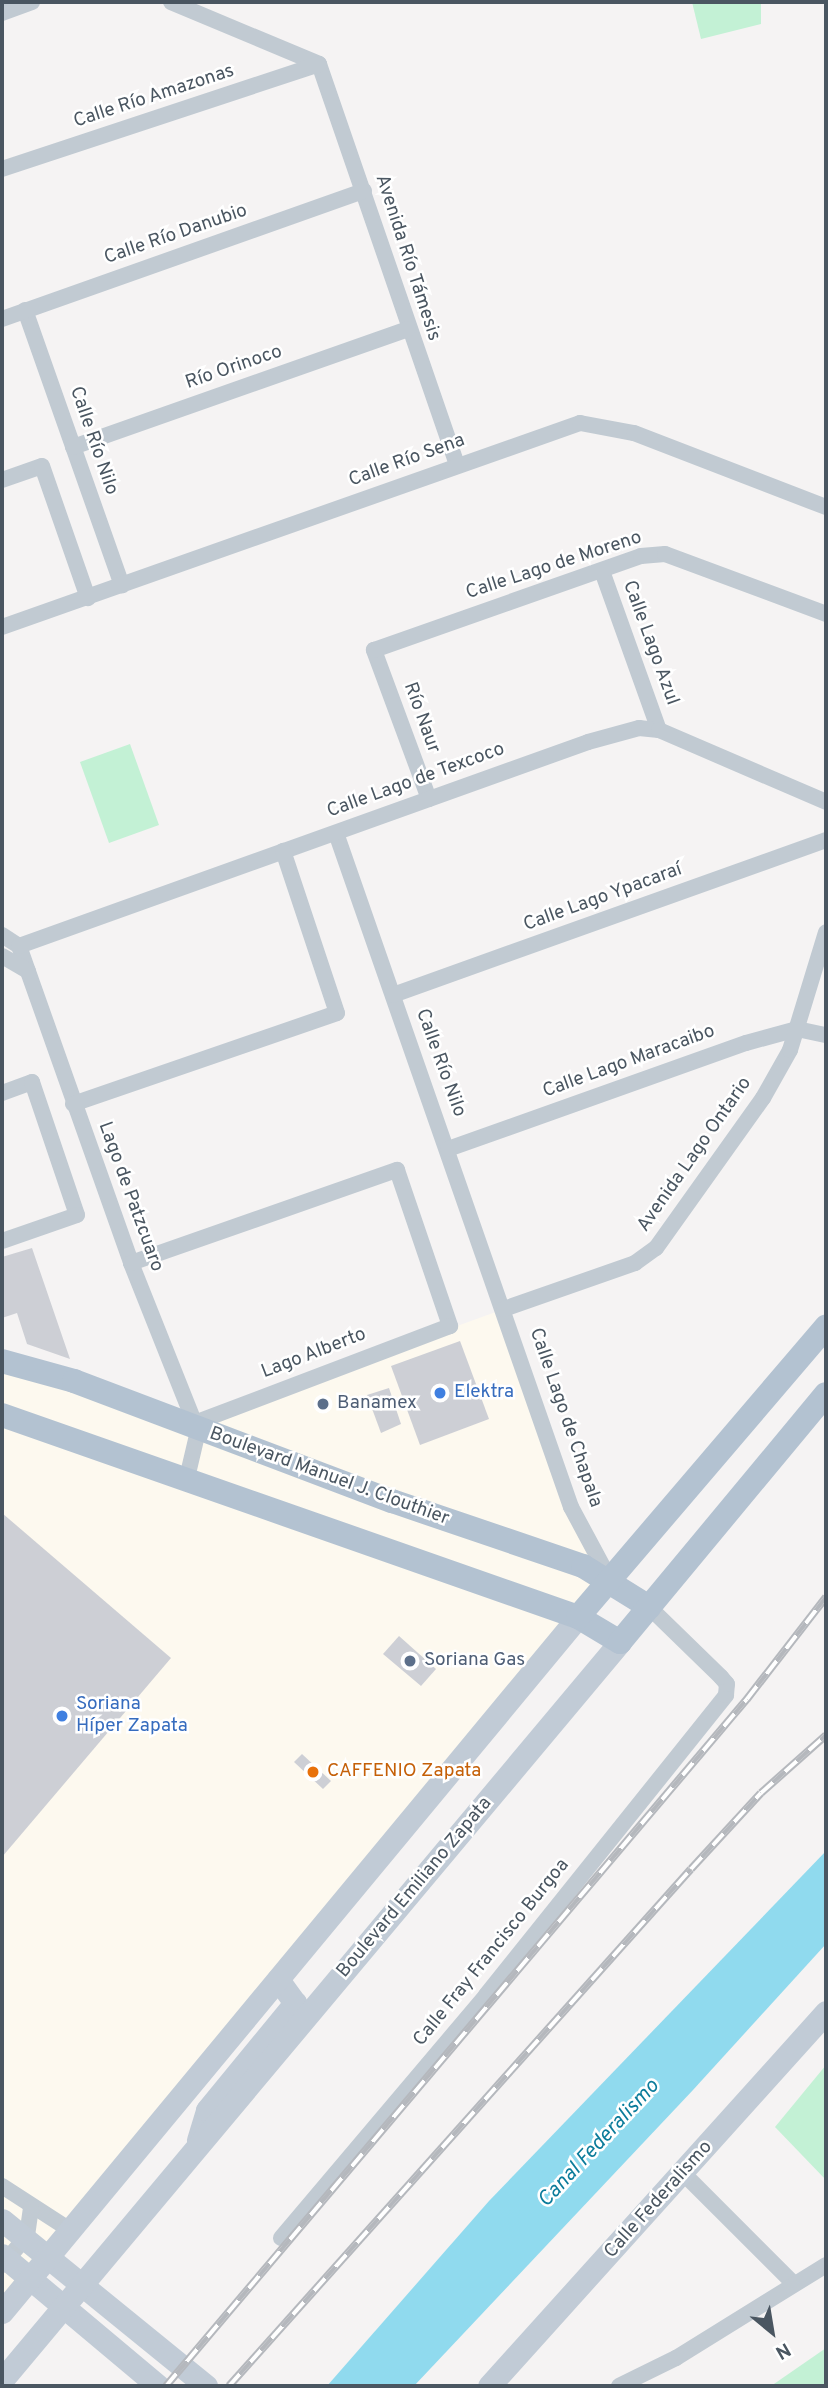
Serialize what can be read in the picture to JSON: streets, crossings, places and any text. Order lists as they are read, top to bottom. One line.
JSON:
{"streets":{"main road":["Boulevard Manuel J. Clouthier","Boulevard Emiliano Zapata","Calle Federalismo"],"street":["Calle Río Amazonas","Calle Río Danubio","Avenida Río Támesis","Río Orinoco","Calle Río Nilo","Calle Río Sena","Calle Lago de Moreno","Calle Lago Azul","Río Naur","Calle Lago de Texcoco","Calle Lago Ypacaraí","Calle Lago Maracaibo","Avenida Lago Ontario","Lago de Patzcuaro","Lago Alberto","Calle Lago de Chapala","Calle Fray Francisco Burgoa"]},"crossings":[["Calle Río Amazonas","Avenida Río Támesis"],["Calle Río Danubio","Avenida Río Támesis"],["Calle Río Danubio","Calle Río Nilo"],["Avenida Río Támesis","Río Orinoco"],["Avenida Río Támesis","Calle Río Sena"],["Río Orinoco","Calle Río Nilo"],["Calle Río Nilo","Calle Río Sena"],["Calle Río Nilo","Calle Lago de Texcoco"],["Calle Río Nilo","Calle Lago Ypacaraí"],["Calle Río Nilo","Calle Lago Maracaibo"],["Calle Río Nilo","Avenida Lago Ontario"],["Calle Río Nilo","Calle Lago de Chapala"],["Calle Lago de Moreno","Calle Lago Azul"],["Calle Lago de Moreno","Río Naur"],["Calle Lago Azul","Calle Lago de Texcoco"],["Río Naur","Calle Lago de Texcoco"],["Calle Lago de Texcoco","Lago de Patzcuaro"],["Calle Lago Maracaibo","Avenida Lago Ontario"],["Avenida Lago Ontario","Calle Lago de Chapala"],["Lago de Patzcuaro","Lago Alberto"],["Lago de Patzcuaro","Boulevard Manuel J. Clouthier"],["Lago Alberto","Boulevard Manuel J. Clouthier"],["Calle Lago de Chapala","Boulevard Manuel J. Clouthier"],["Boulevard Manuel J. Clouthier","Boulevard Emiliano Zapata"],["Boulevard Manuel J. Clouthier","Calle Fray Francisco Burgoa"],["Boulevard Emiliano Zapata","Calle Fray Francisco Burgoa"]],"water":["Canal Federalismo"],"places":["Elektra","Banamex","Soriana Gas","Soriana Híper Zapata","CAFFENIO Zapata"],"north":"bottom right"}
